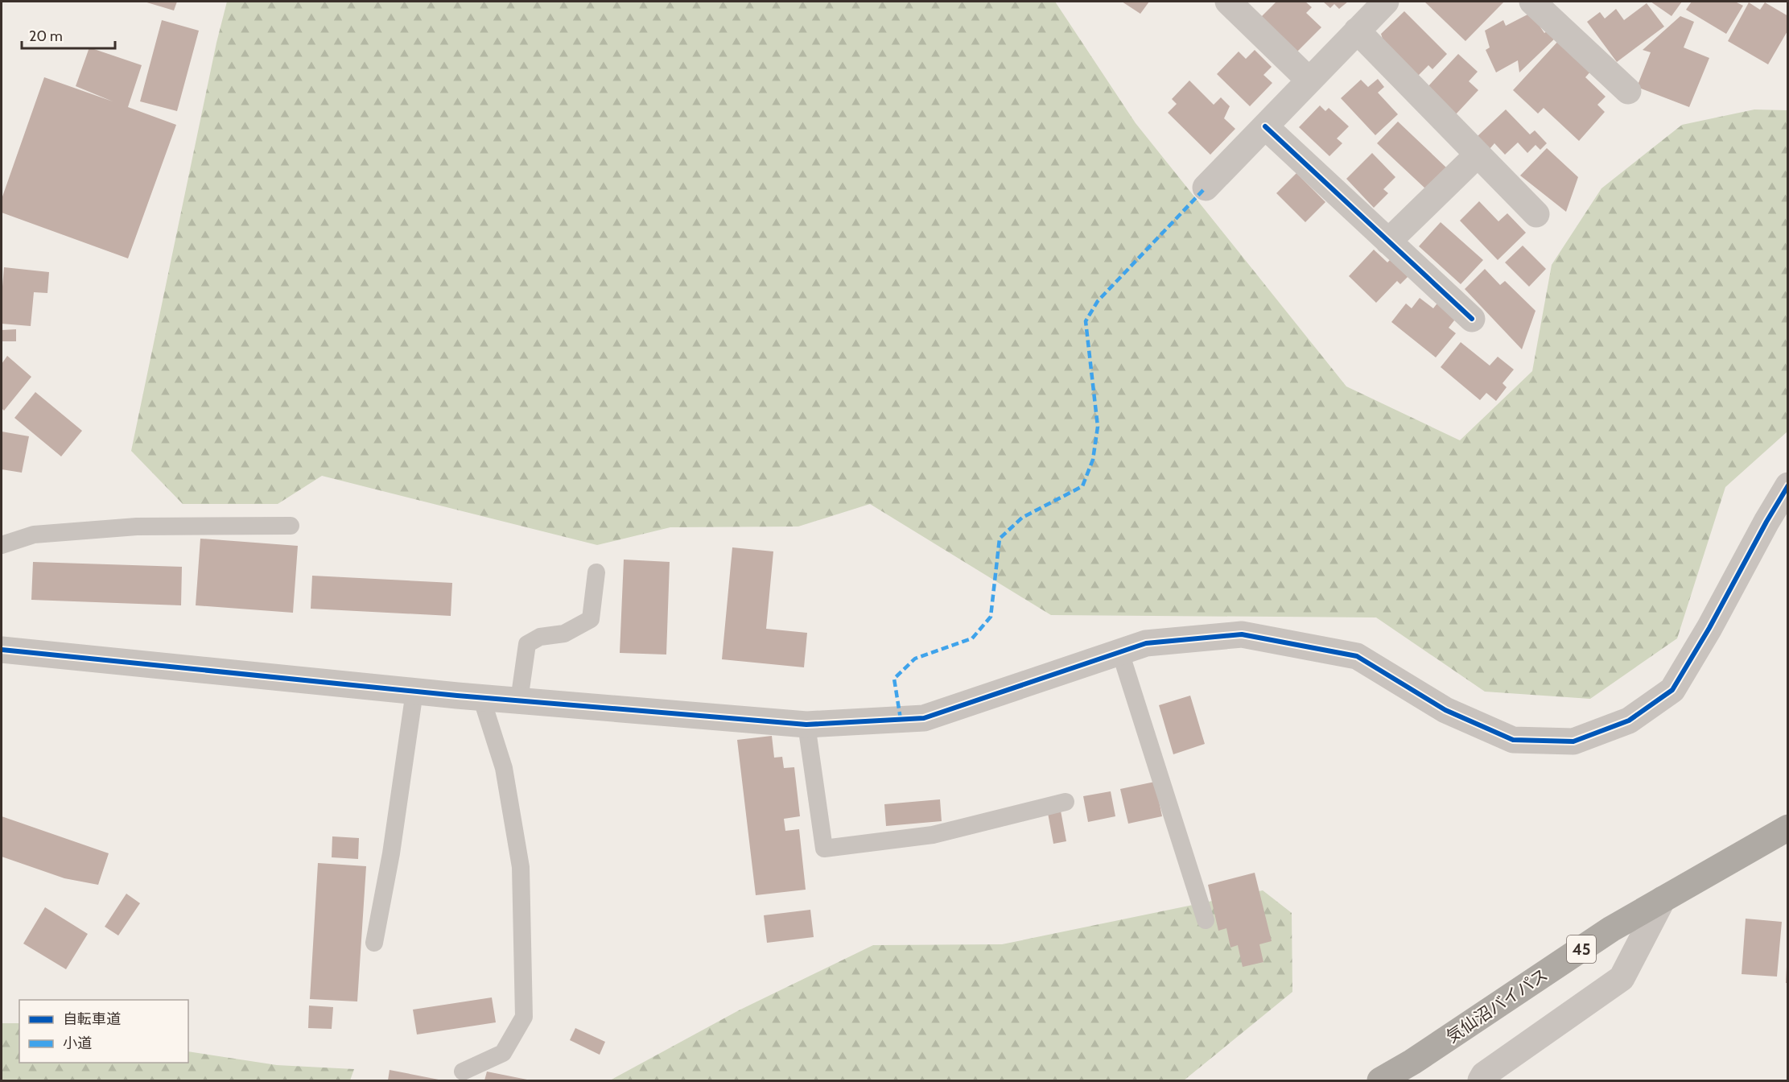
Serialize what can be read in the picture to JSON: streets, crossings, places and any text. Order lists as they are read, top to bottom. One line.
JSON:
{"streets":{"highway":["45","気仙沼バイパス"]},"legend":["自転車道","小道"],"scale_bar":"20 m"}
